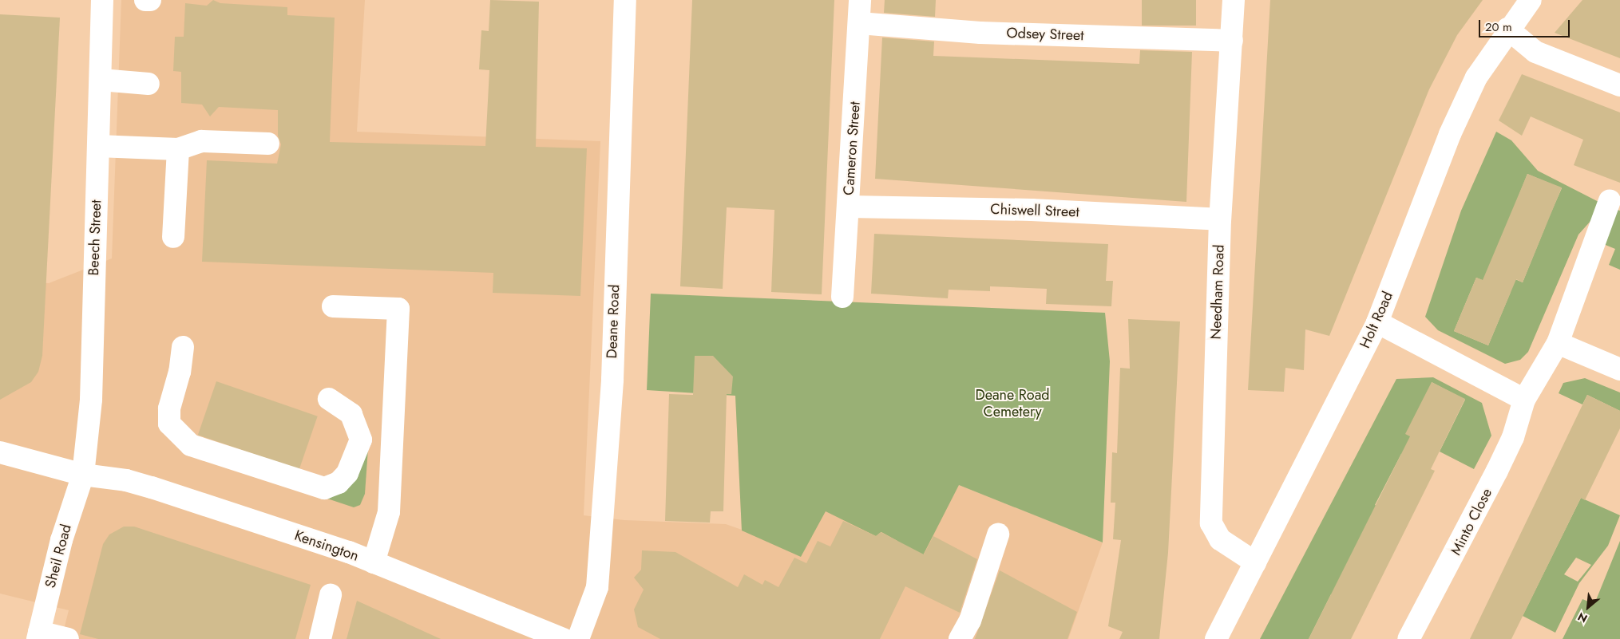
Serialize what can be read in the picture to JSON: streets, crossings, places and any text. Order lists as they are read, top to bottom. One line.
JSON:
{"streets":{"street":["Odsey Street","Cameron Street","Chiswell Street","Beech Street","Needham Road","Holt Road","Deane Road","Minto Close","Kensington","Sheil Road"]},"crossings":[["Odsey Street","Cameron Street"],["Odsey Street","Needham Road"],["Cameron Street","Chiswell Street"],["Chiswell Street","Needham Road"],["Beech Street","Kensington"],["Beech Street","Sheil Road"],["Needham Road","Holt Road"],["Kensington","Sheil Road"]],"parks":["Deane Road Cemetery"],"scale_bar":"20 m","north":"bottom left"}
